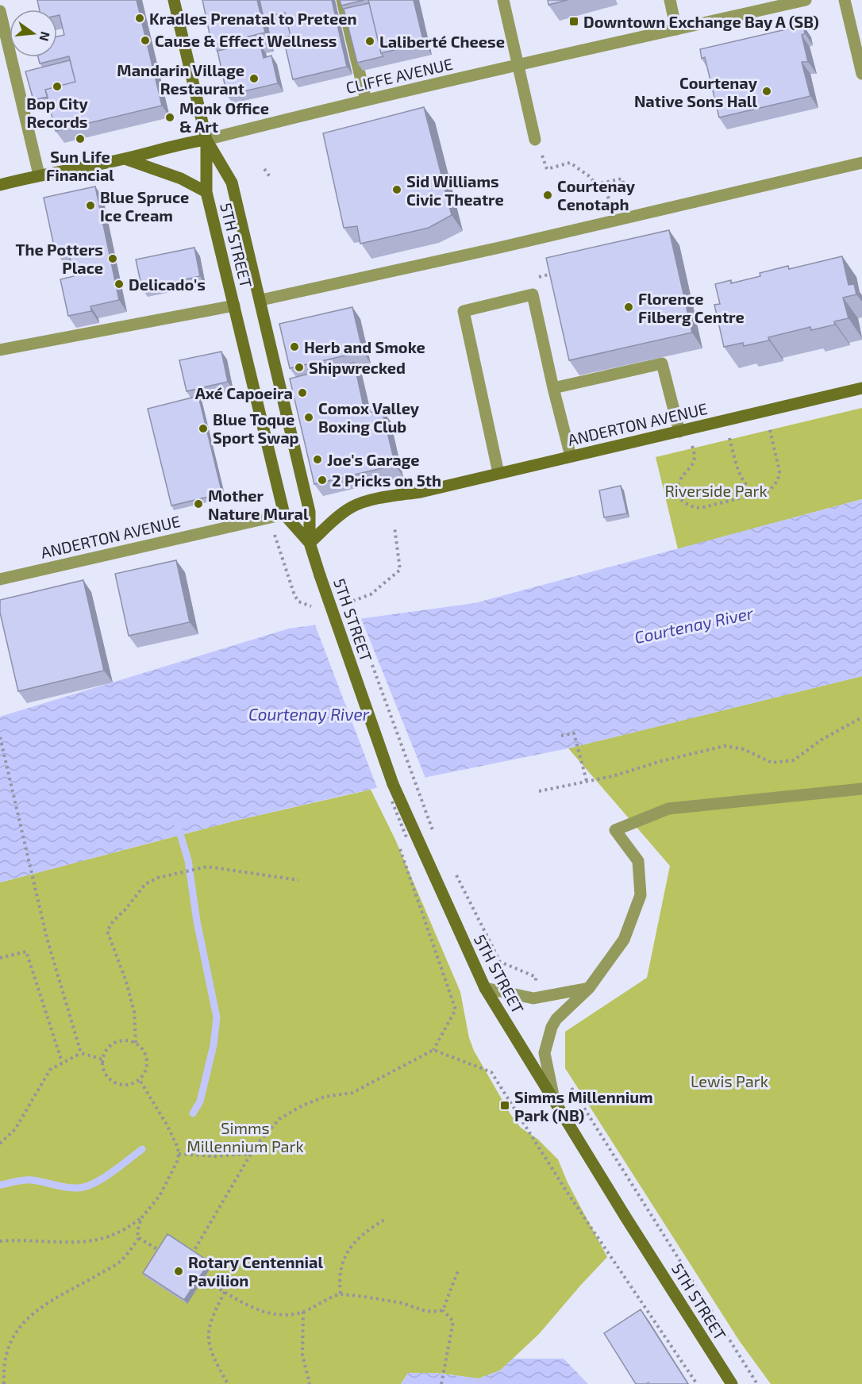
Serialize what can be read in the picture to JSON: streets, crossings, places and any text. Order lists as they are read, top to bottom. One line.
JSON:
{"streets":{"main road":["CLIFFE AVENUE","5TH STREET","ANDERTON AVENUE"]},"crossings":[["CLIFFE AVENUE","5TH STREET"],["5TH STREET","ANDERTON AVENUE"]],"water":["Courtenay River"],"parks":["Riverside Park","Lewis Park","Simms Millennium Park"],"places":{"other":["Kradles Prenatal to Preteen","Cause & Effect Wellness","Laliberté Cheese","Mandarin Village Restaurant","Bop City Records","Courtenay Native Sons Hall","Monk Office & Art","Sun Life Financial","Sid Williams Civic Theatre","Courtenay Cenotaph","Blue Spruce Ice Cream","The Potters Place","Delicado's","Florence Filberg Centre","Herb and Smoke","Shipwrecked","Axé Capoeira","Comox Valley Boxing Club","Blue Toque Sport Swap","Joe's Garage","2 Pricks on 5th","Mother Nature Mural","Rotary Centennial Pavilion"],"transit":["Downtown Exchange Bay A (SB)","Simms Millennium Park (NB)"]},"north":"right"}
